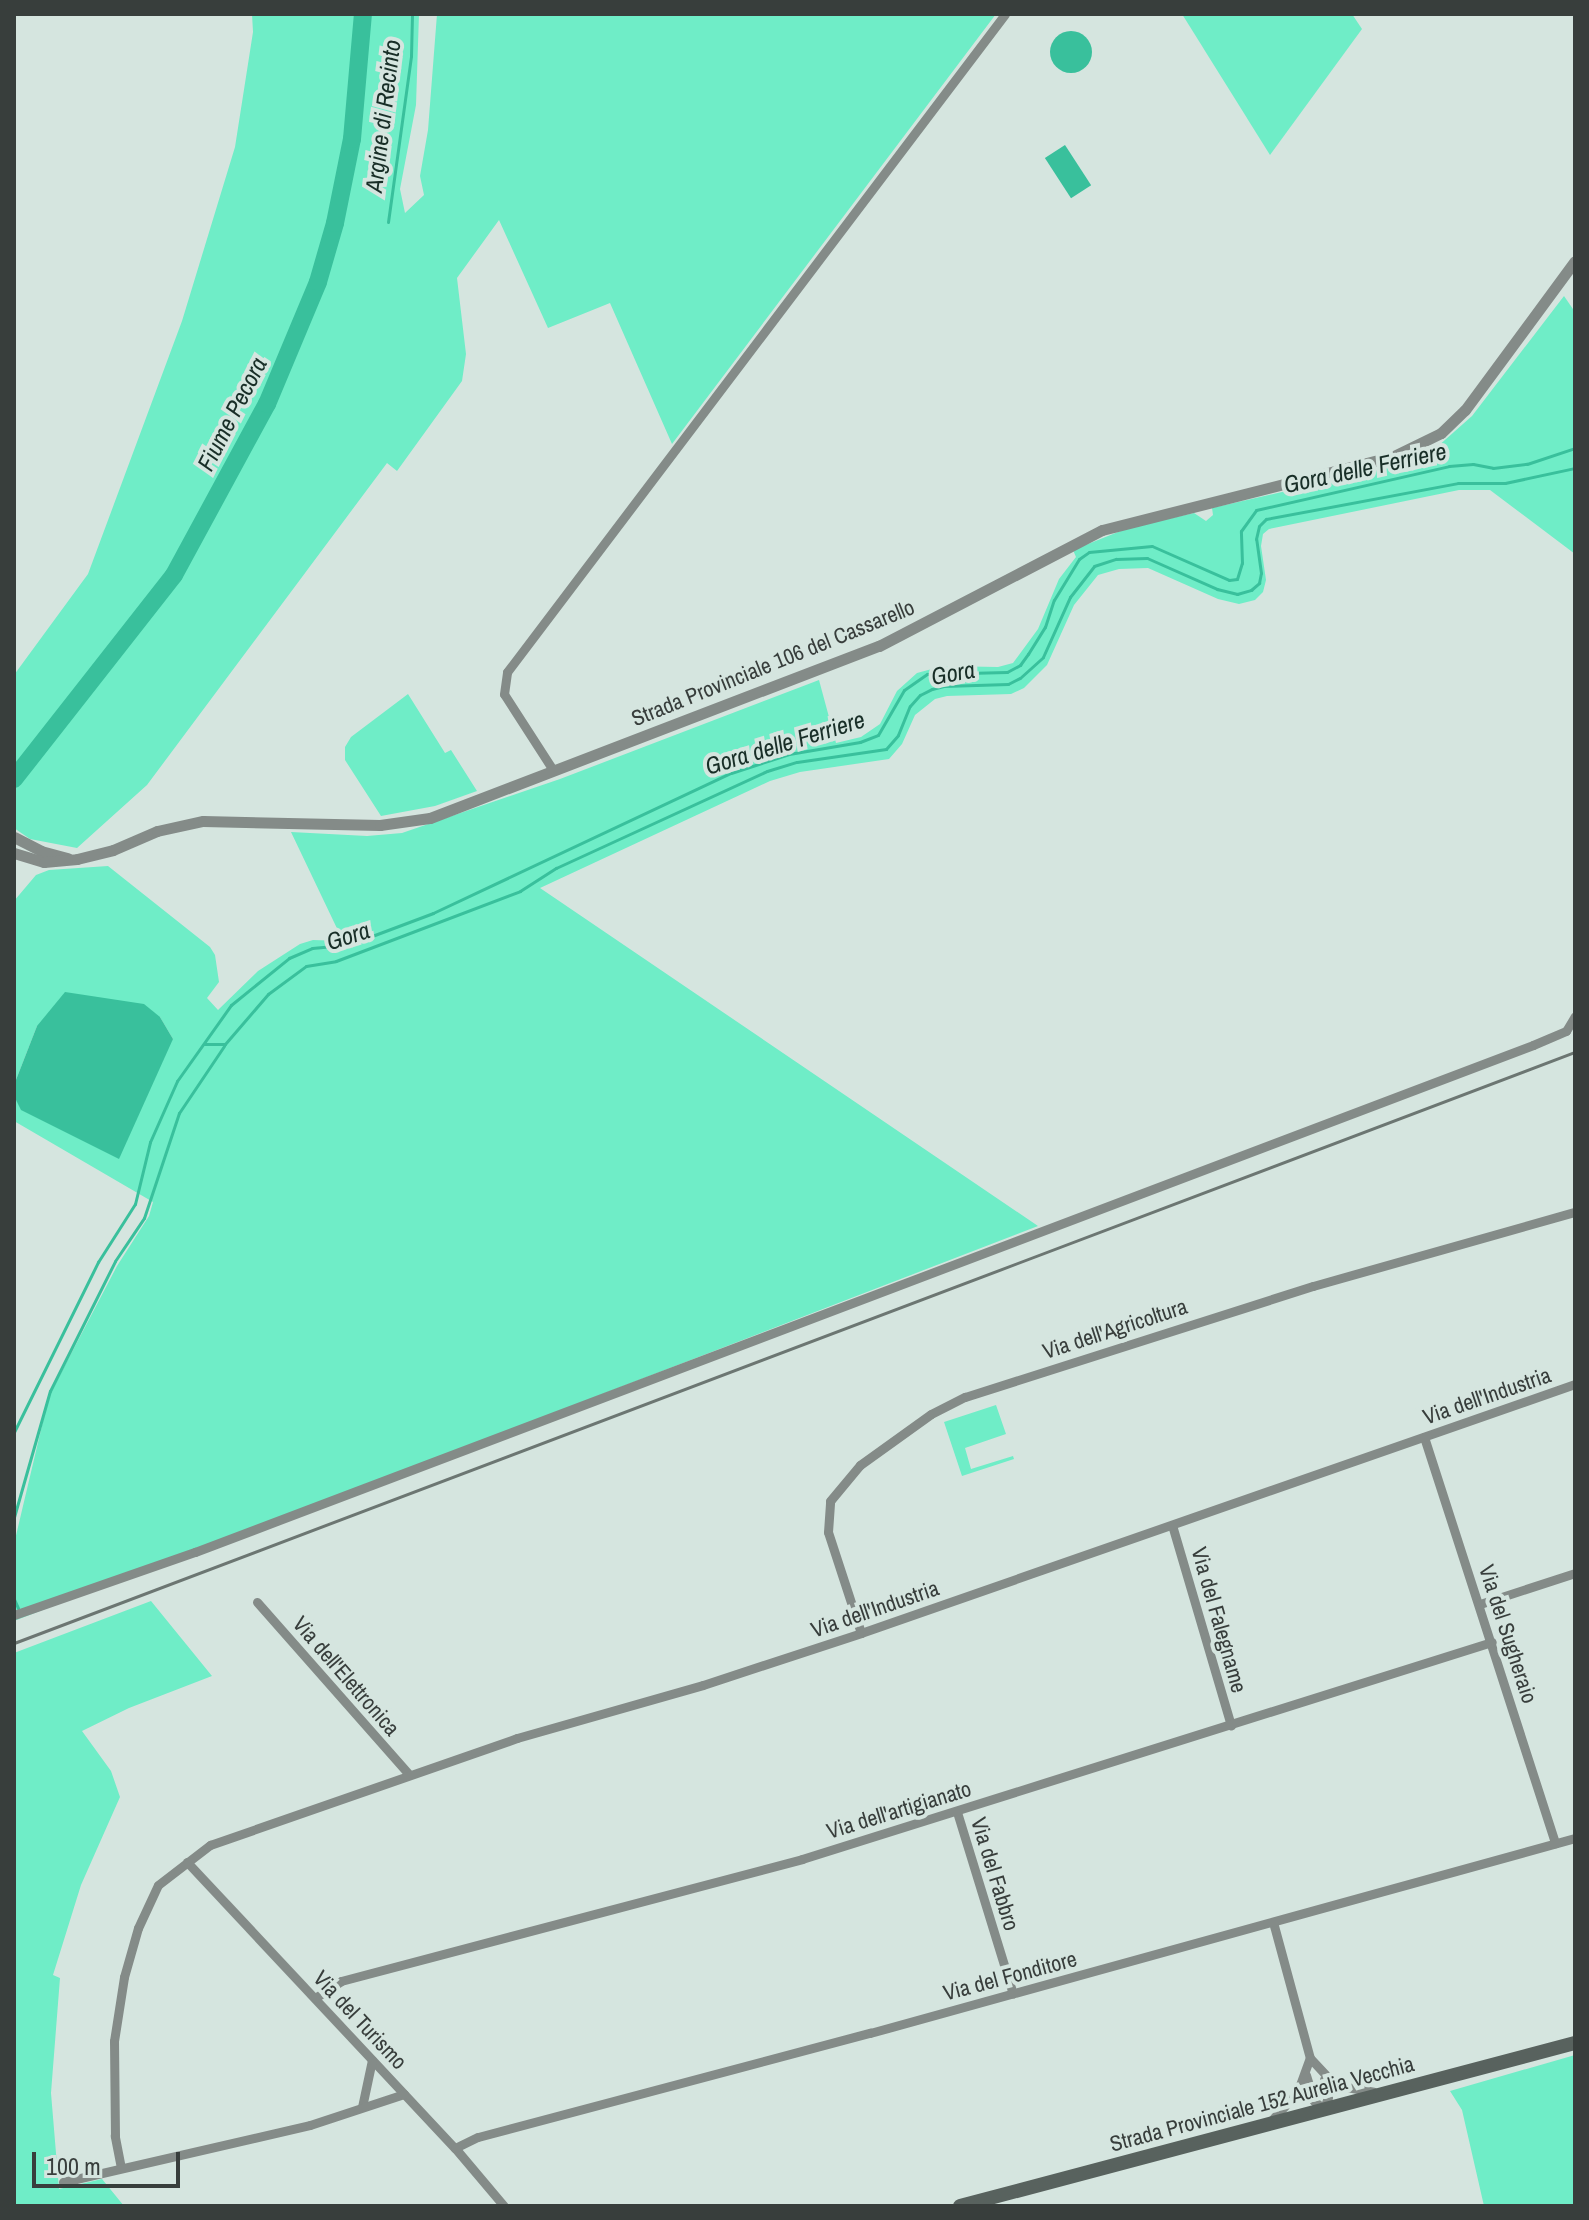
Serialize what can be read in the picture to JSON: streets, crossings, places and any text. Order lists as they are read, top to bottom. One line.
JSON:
{"streets":{"main road":["Strada Provinciale 152 Aurelia Vecchia"],"street":["Strada Provinciale 106 del Cassarello","Via dell'Agricoltura","Via dell'Industria","Via del Falegname","Via del Sugheraio","Via dell'Elettronica","Via dell'artigianato","Via del Fabbro","Via del Fonditore","Via del Turismo"]},"crossings":[["Via dell'Agricoltura","Via dell'Industria"],["Via dell'Industria","Via del Falegname"],["Via dell'Industria","Via del Sugheraio"],["Via dell'Industria","Via dell'Elettronica"],["Via dell'Industria","Via del Turismo"],["Via del Falegname","Via dell'artigianato"],["Via del Sugheraio","Via dell'artigianato"],["Via del Sugheraio","Via del Fonditore"],["Via dell'artigianato","Via del Fabbro"],["Via dell'artigianato","Via del Turismo"],["Via del Fabbro","Via del Fonditore"],["Via del Fonditore","Via del Turismo"]],"water":["Argine di Recinto","Fiume Pecora","Gora delle Ferriere","Gora"],"scale_bar":"100 m"}
